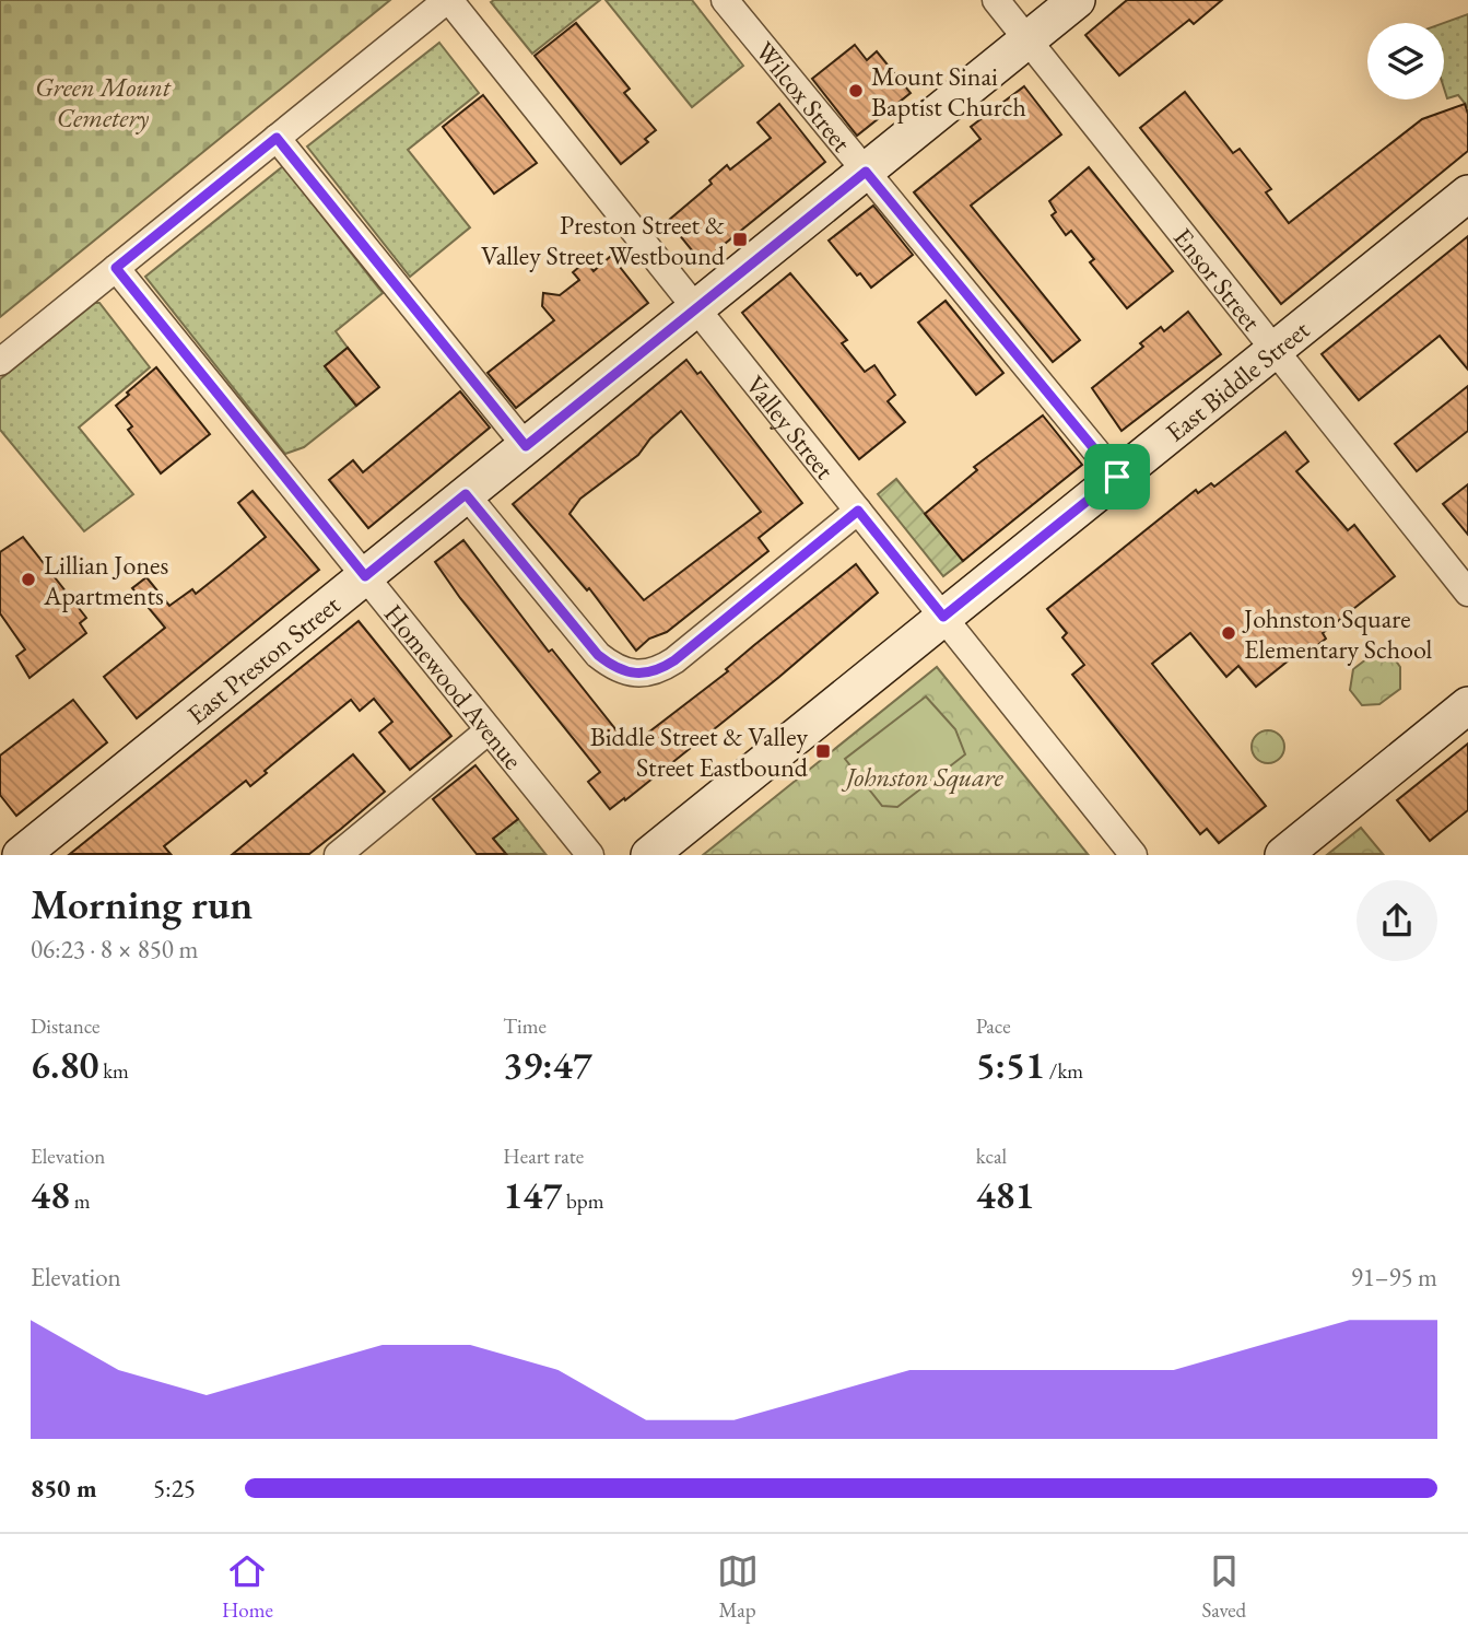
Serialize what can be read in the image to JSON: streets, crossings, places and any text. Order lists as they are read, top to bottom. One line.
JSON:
{"streets":{"main road":["East Biddle Street","East Preston Street"],"street":["Wilcox Street","Ensor Street","Valley Street","Homewood Avenue"]},"crossings":[["Wilcox Street","East Biddle Street"],["Wilcox Street","East Preston Street"],["Ensor Street","East Biddle Street"],["Ensor Street","East Preston Street"],["East Biddle Street","Valley Street"],["Valley Street","East Preston Street"],["East Preston Street","Homewood Avenue"]],"parks":["Green Mount Cemetery","Johnston Square"],"places":{"other":["Mount Sinai Baptist Church","Lillian Jones Apartments","Johnston Square Elementary School"],"transit":["Preston Street & Valley Street Westbound","Biddle Street & Valley Street Eastbound"]},"page":{"heading":["Morning run","06:23 · 8 × 850 m"],"stats":[["Distance","6.80 km"],["Time","39:47"],["Pace","5:51 /km"],["Elevation","48 m"],["Heart rate","147 bpm"],["kcal","481"]],"chart":["Elevation","91–95 m"],"list":[{"name":"850 m","note":"5:25"}],"tabs":["Home","Map","Saved"]}}
